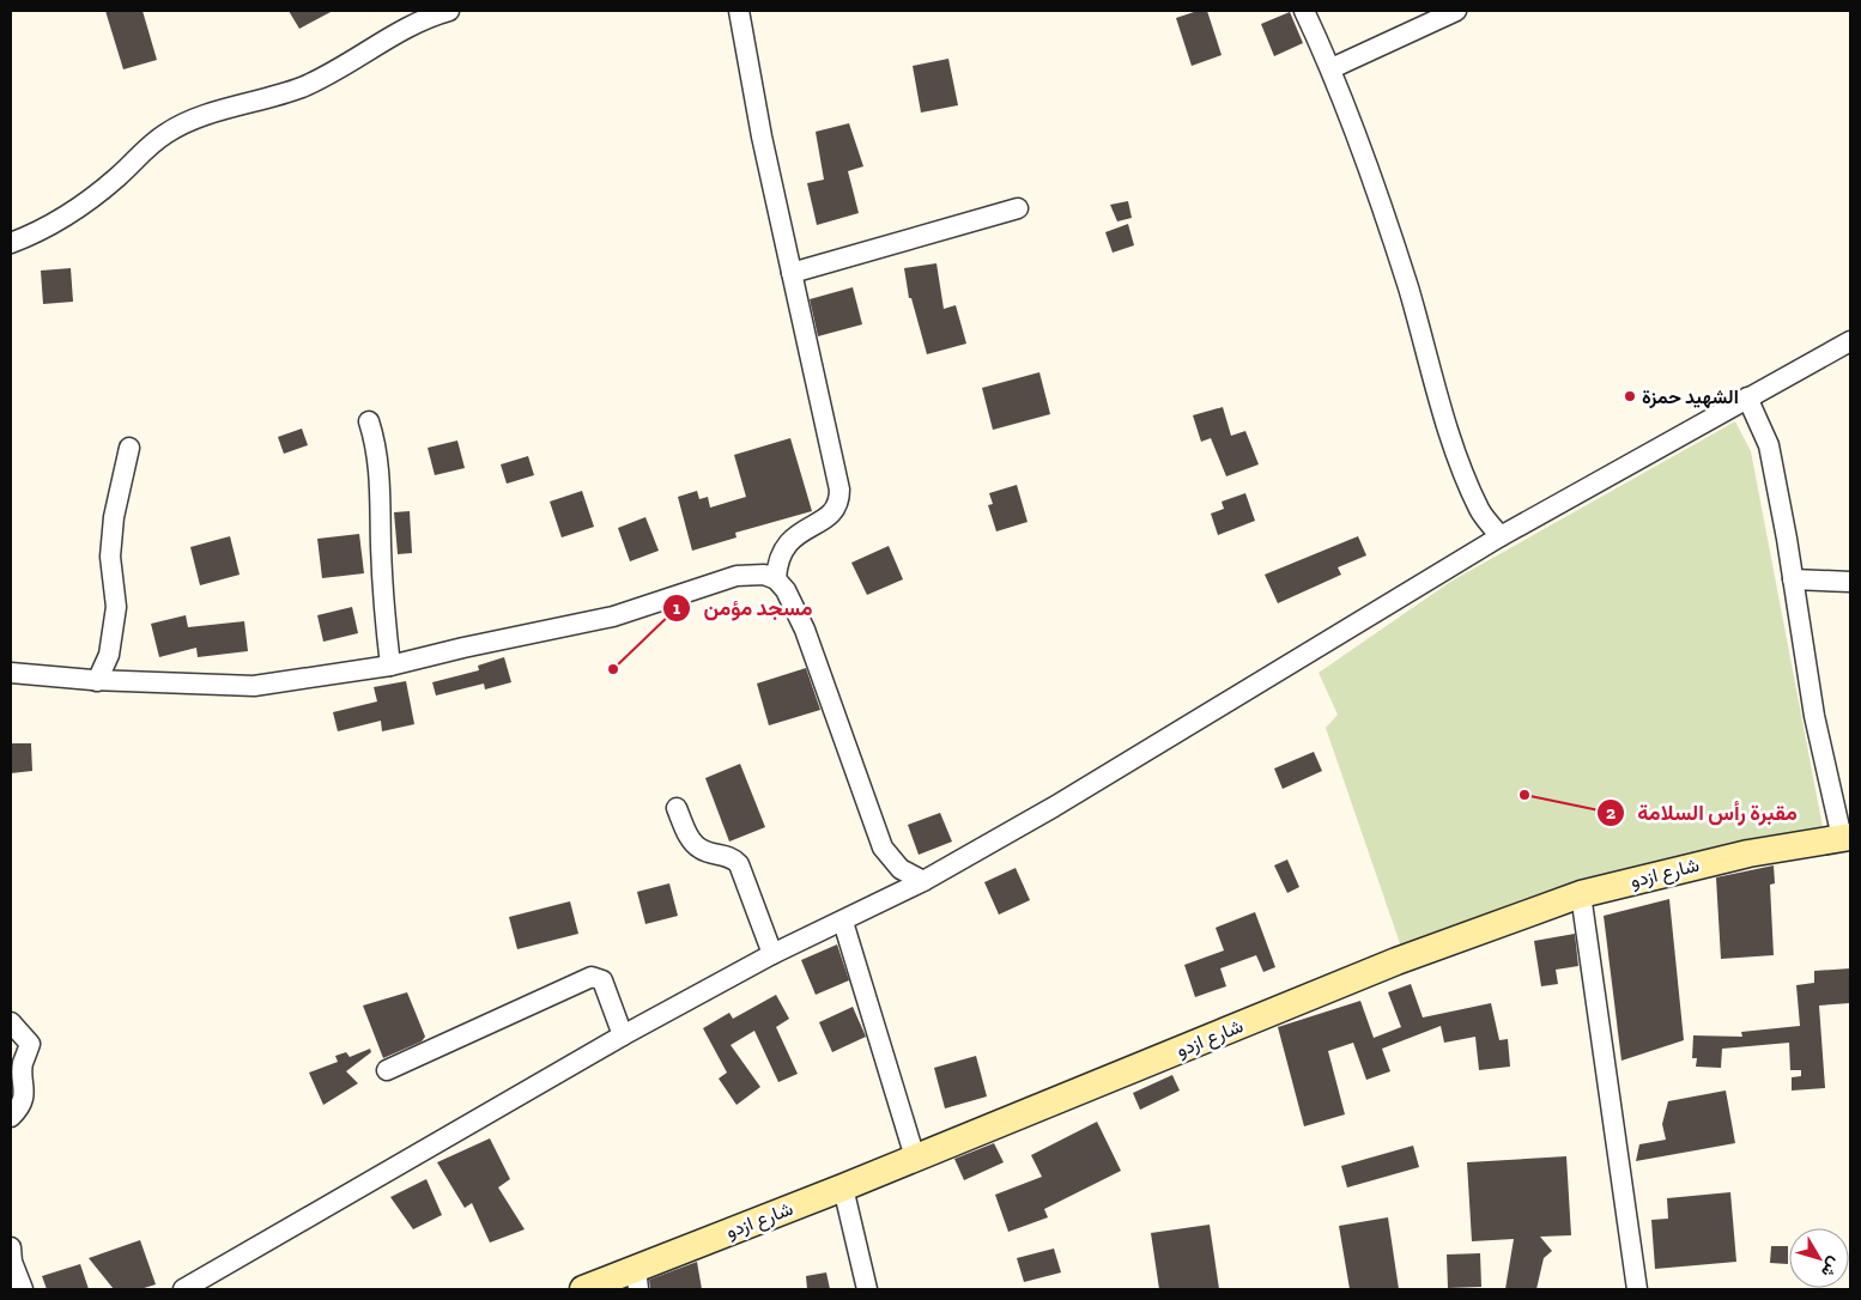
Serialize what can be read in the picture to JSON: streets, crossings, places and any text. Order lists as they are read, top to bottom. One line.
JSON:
{"streets":{"street":["شارع ازدو"]},"places":["الشهيد حمزة","مسجد مؤمن","مقبرة رأس السلامة"],"north":"bottom right"}
